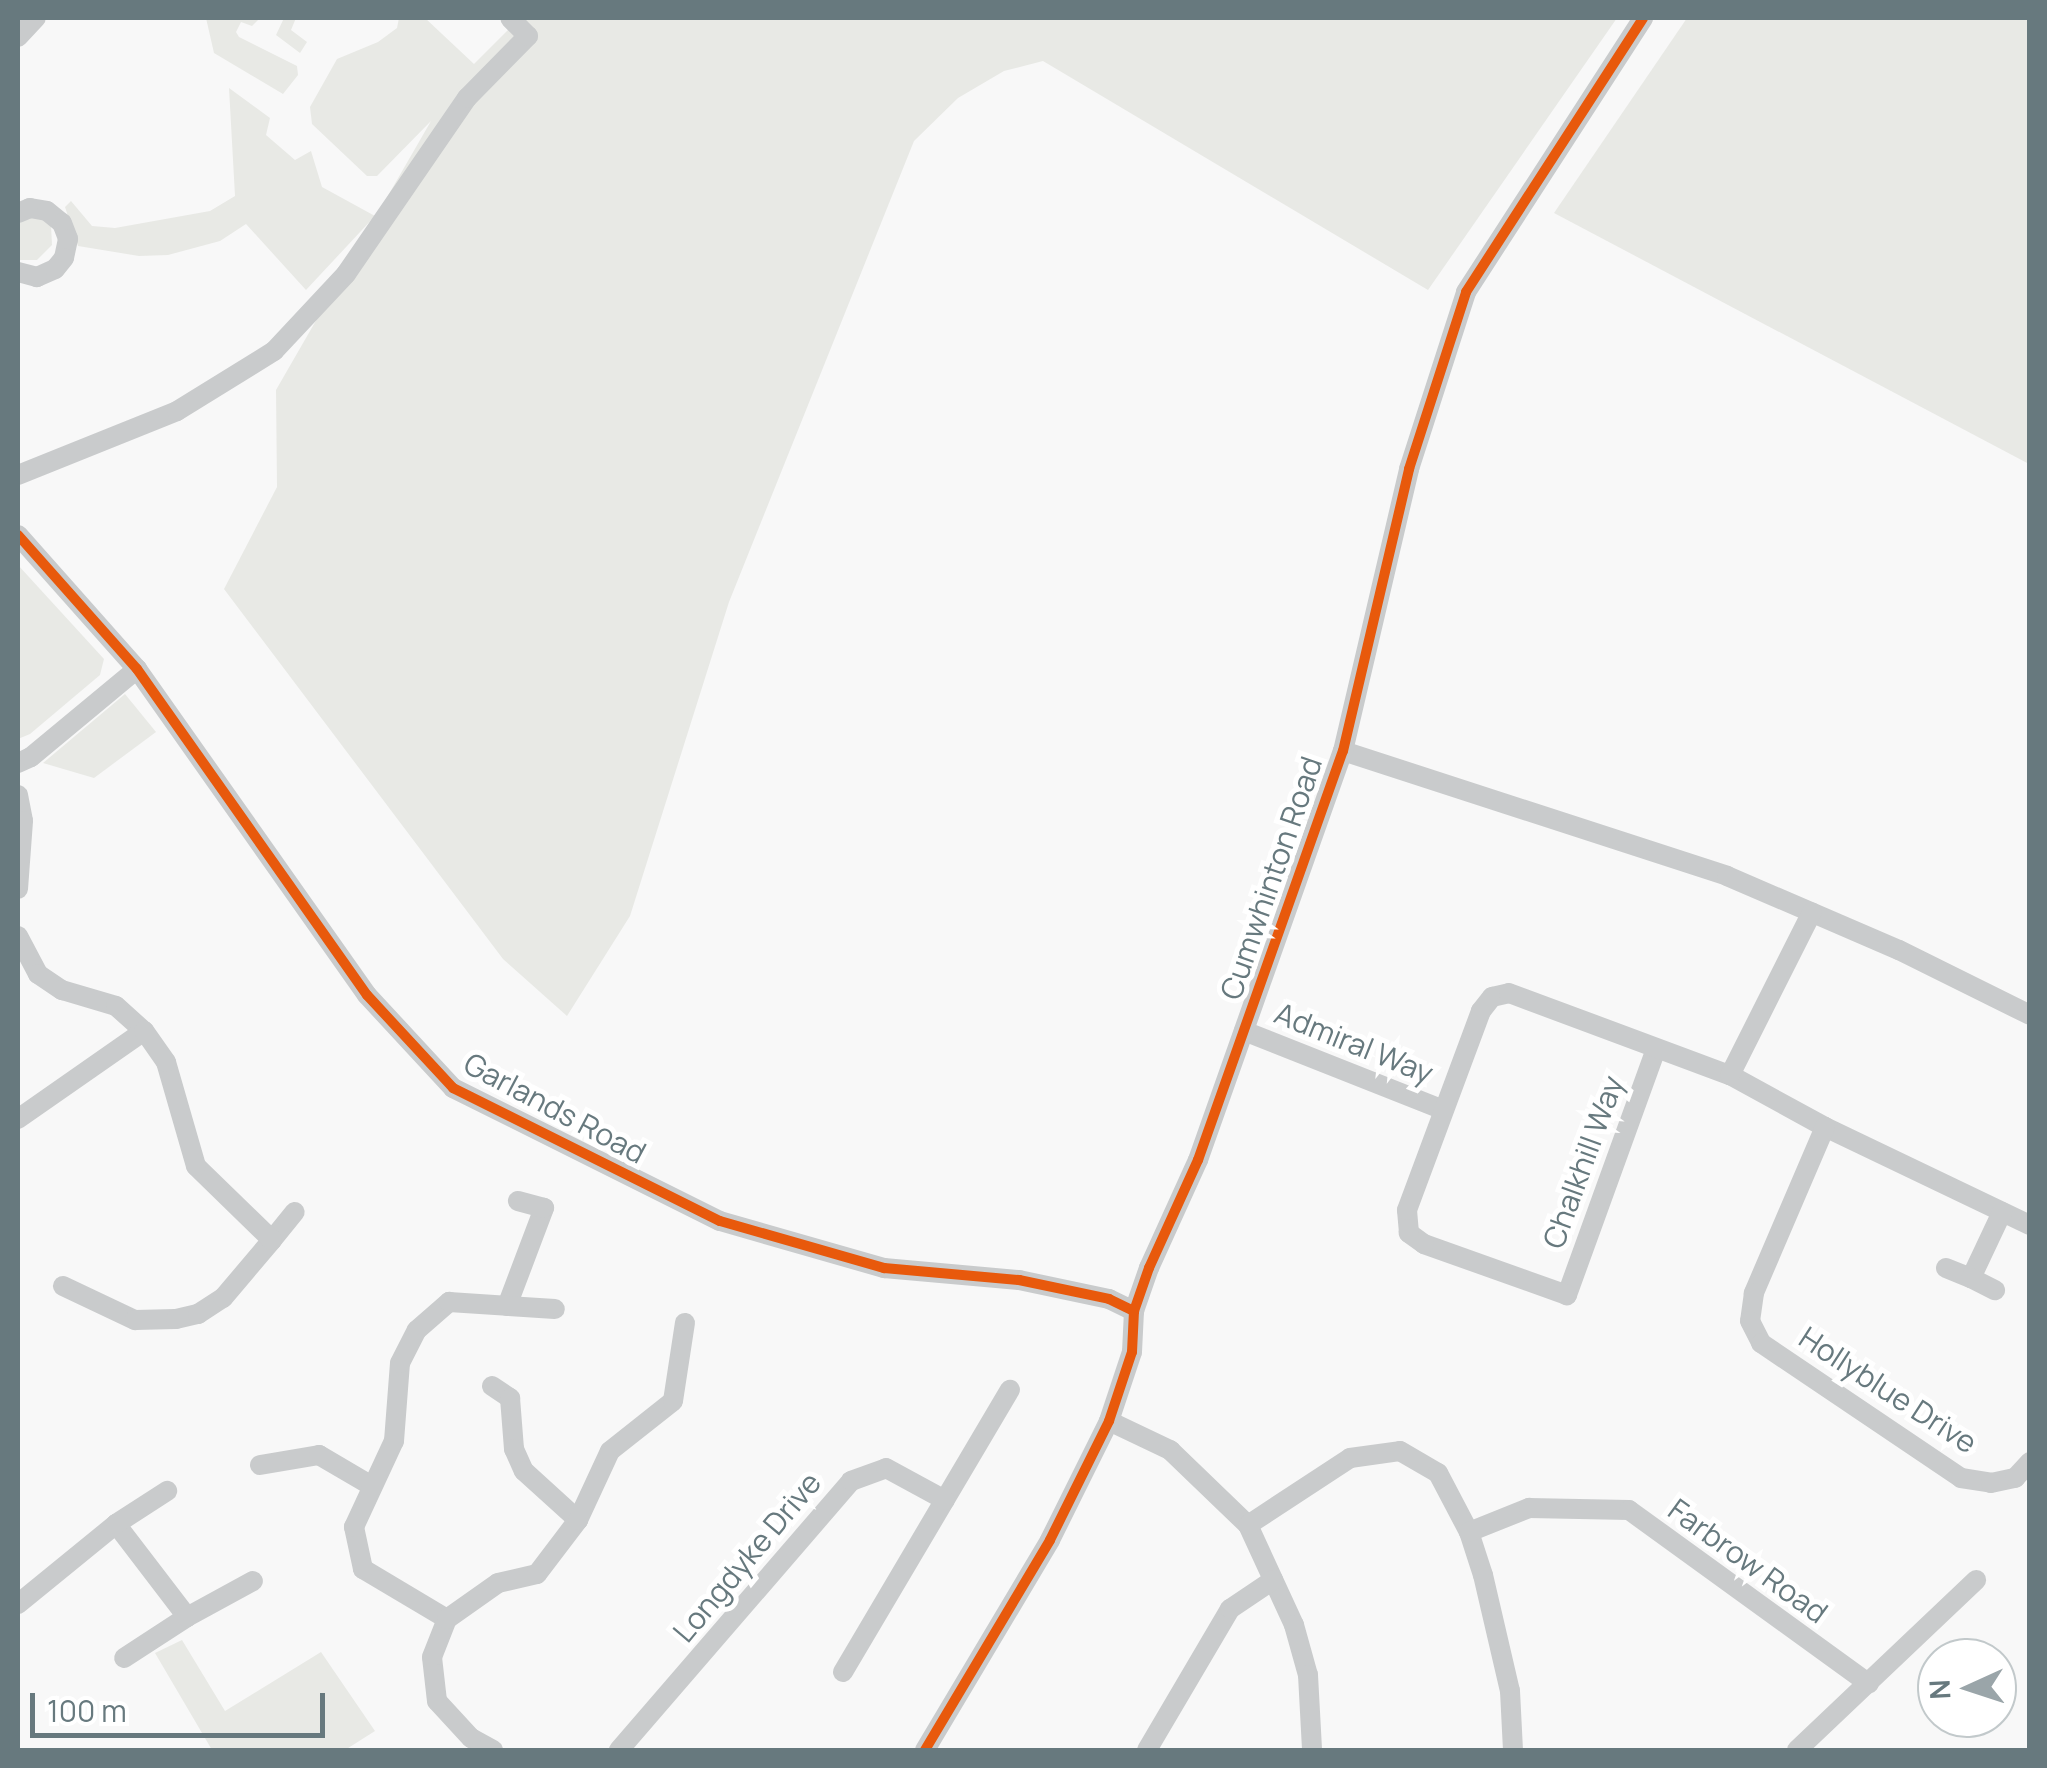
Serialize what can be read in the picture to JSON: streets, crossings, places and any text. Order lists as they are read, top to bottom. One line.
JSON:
{"streets":{"street":["Cumwhinton Road","Admiral Way","Garlands Road","Chalkhill Way","Hollyblue Drive","Longdyke Drive","Farbrow Road"]},"crossings":[["Cumwhinton Road","Admiral Way"],["Cumwhinton Road","Garlands Road"],["Admiral Way","Chalkhill Way"]],"scale_bar":"100 m","north":"left"}
